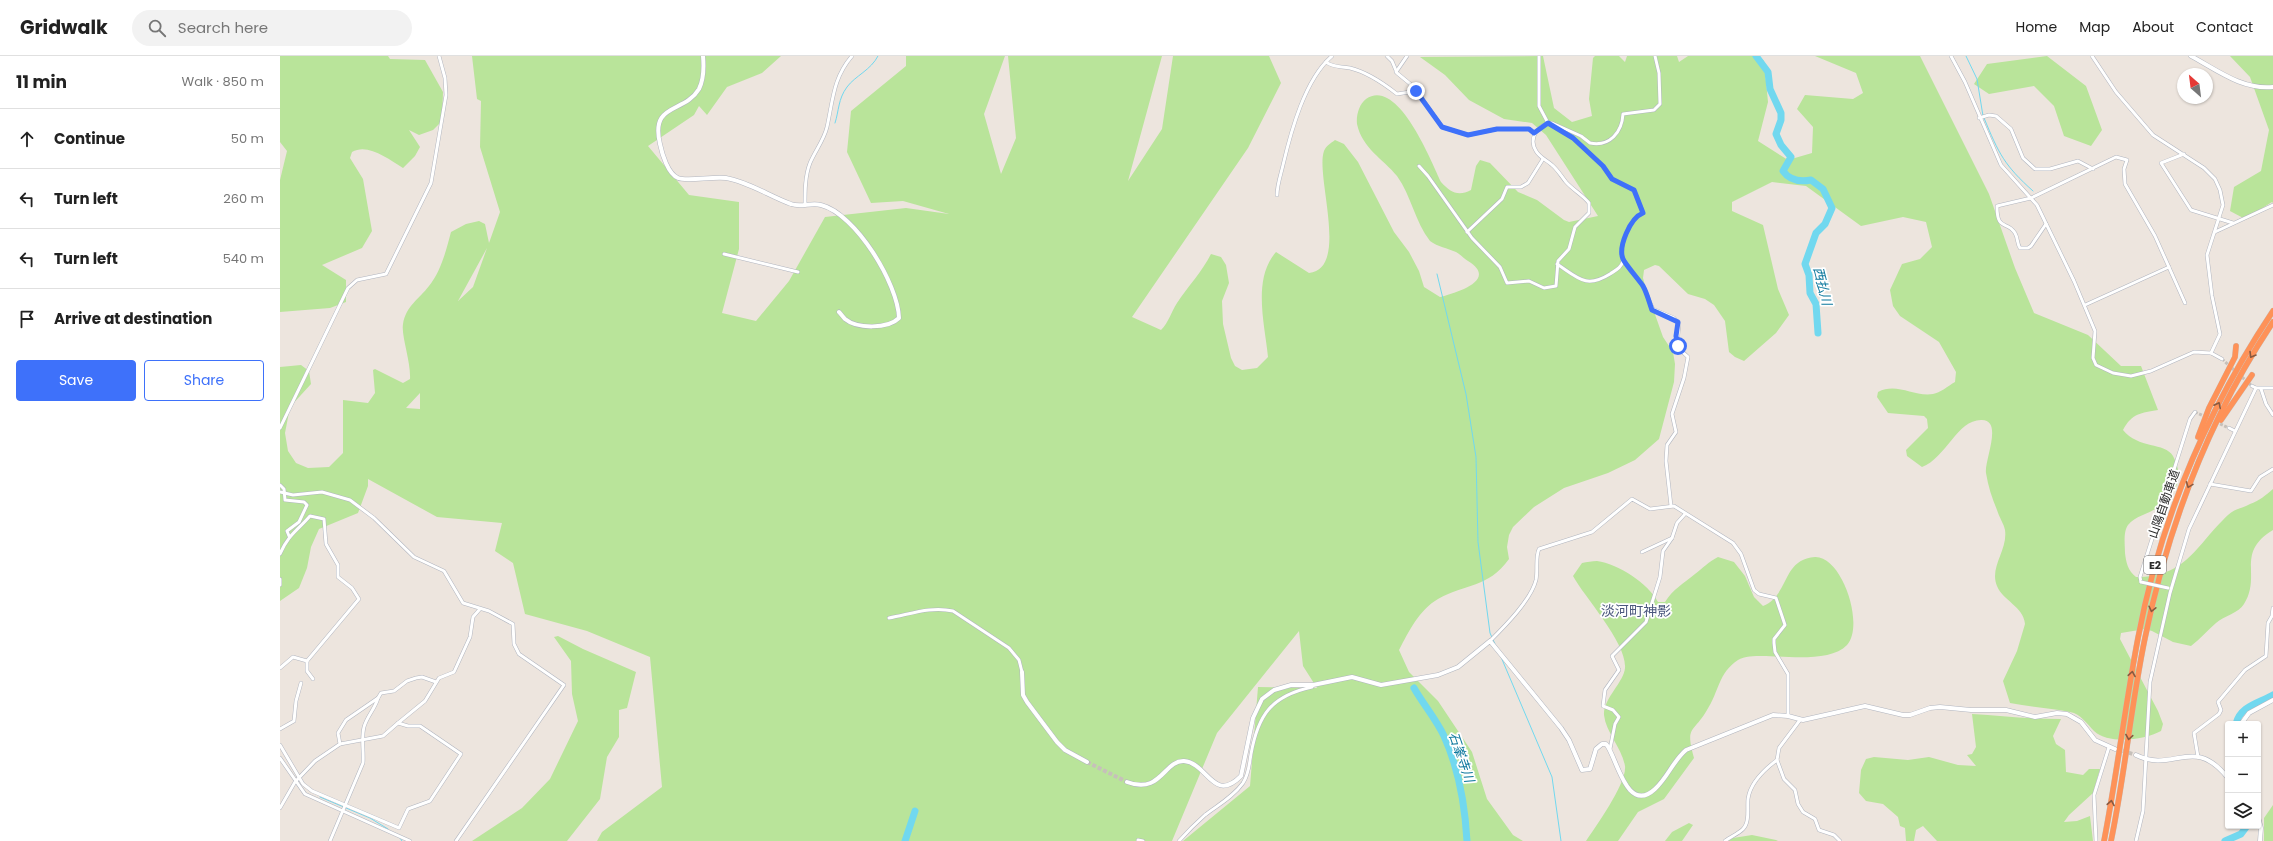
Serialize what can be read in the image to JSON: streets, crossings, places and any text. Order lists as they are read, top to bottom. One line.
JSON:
{"streets":{"highway":["山陽自動車道","E2"]},"districts":["淡河町神影"],"water":["西払川","石峯寺川"],"north":"top left","page":{"header":"Gridwalk","search":"Search here","nav":["Home","Map","About","Contact"],"heading":["11 min","Walk · 850 m"],"list":[["Continue","50 m"],["Turn left","260 m"],["Turn left","540 m"],"Arrive at destination"],"buttons":["Save","Share"],"map_buttons":["+","−"]}}
